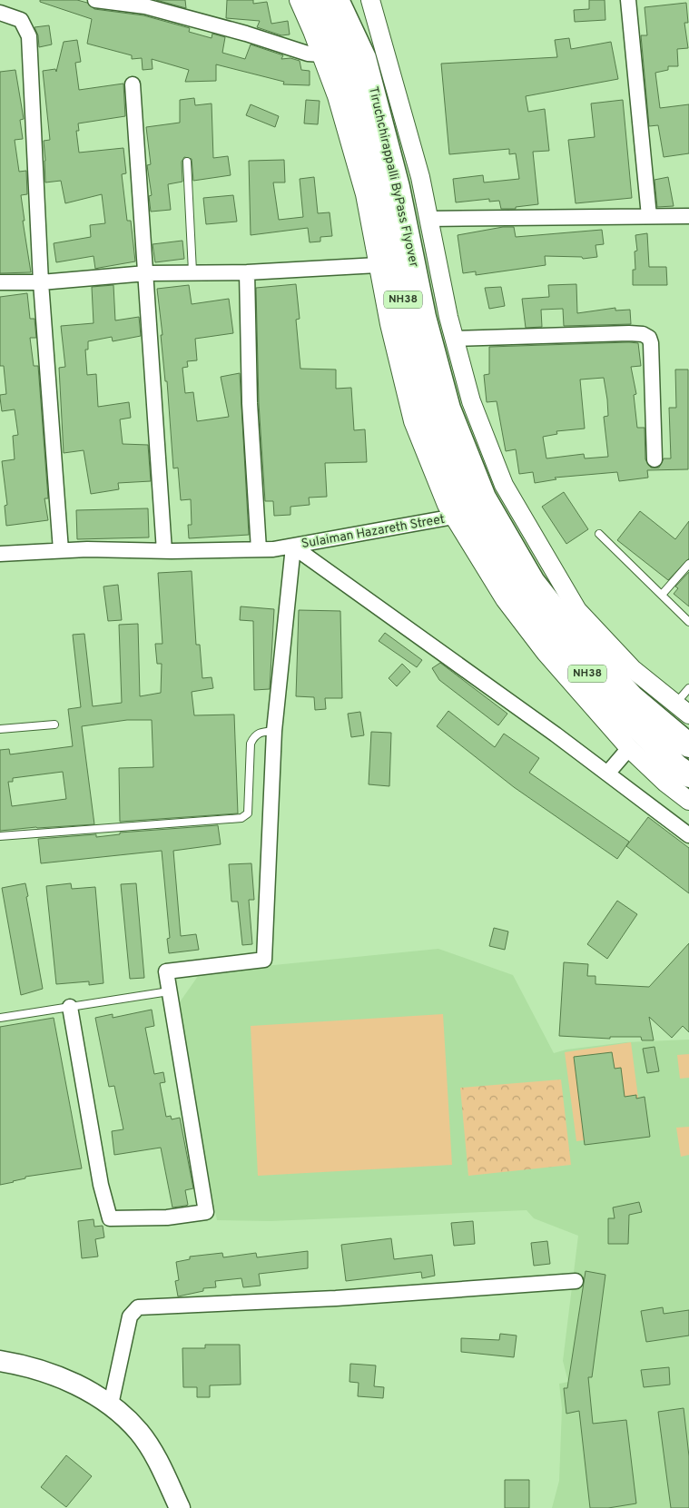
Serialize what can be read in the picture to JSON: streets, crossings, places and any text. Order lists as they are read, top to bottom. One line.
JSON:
{"streets":{"highway":["Tiruchchirappalli ByPass Flyover","NH38"],"street":["Sulaiman Hazareth Street"]}}
